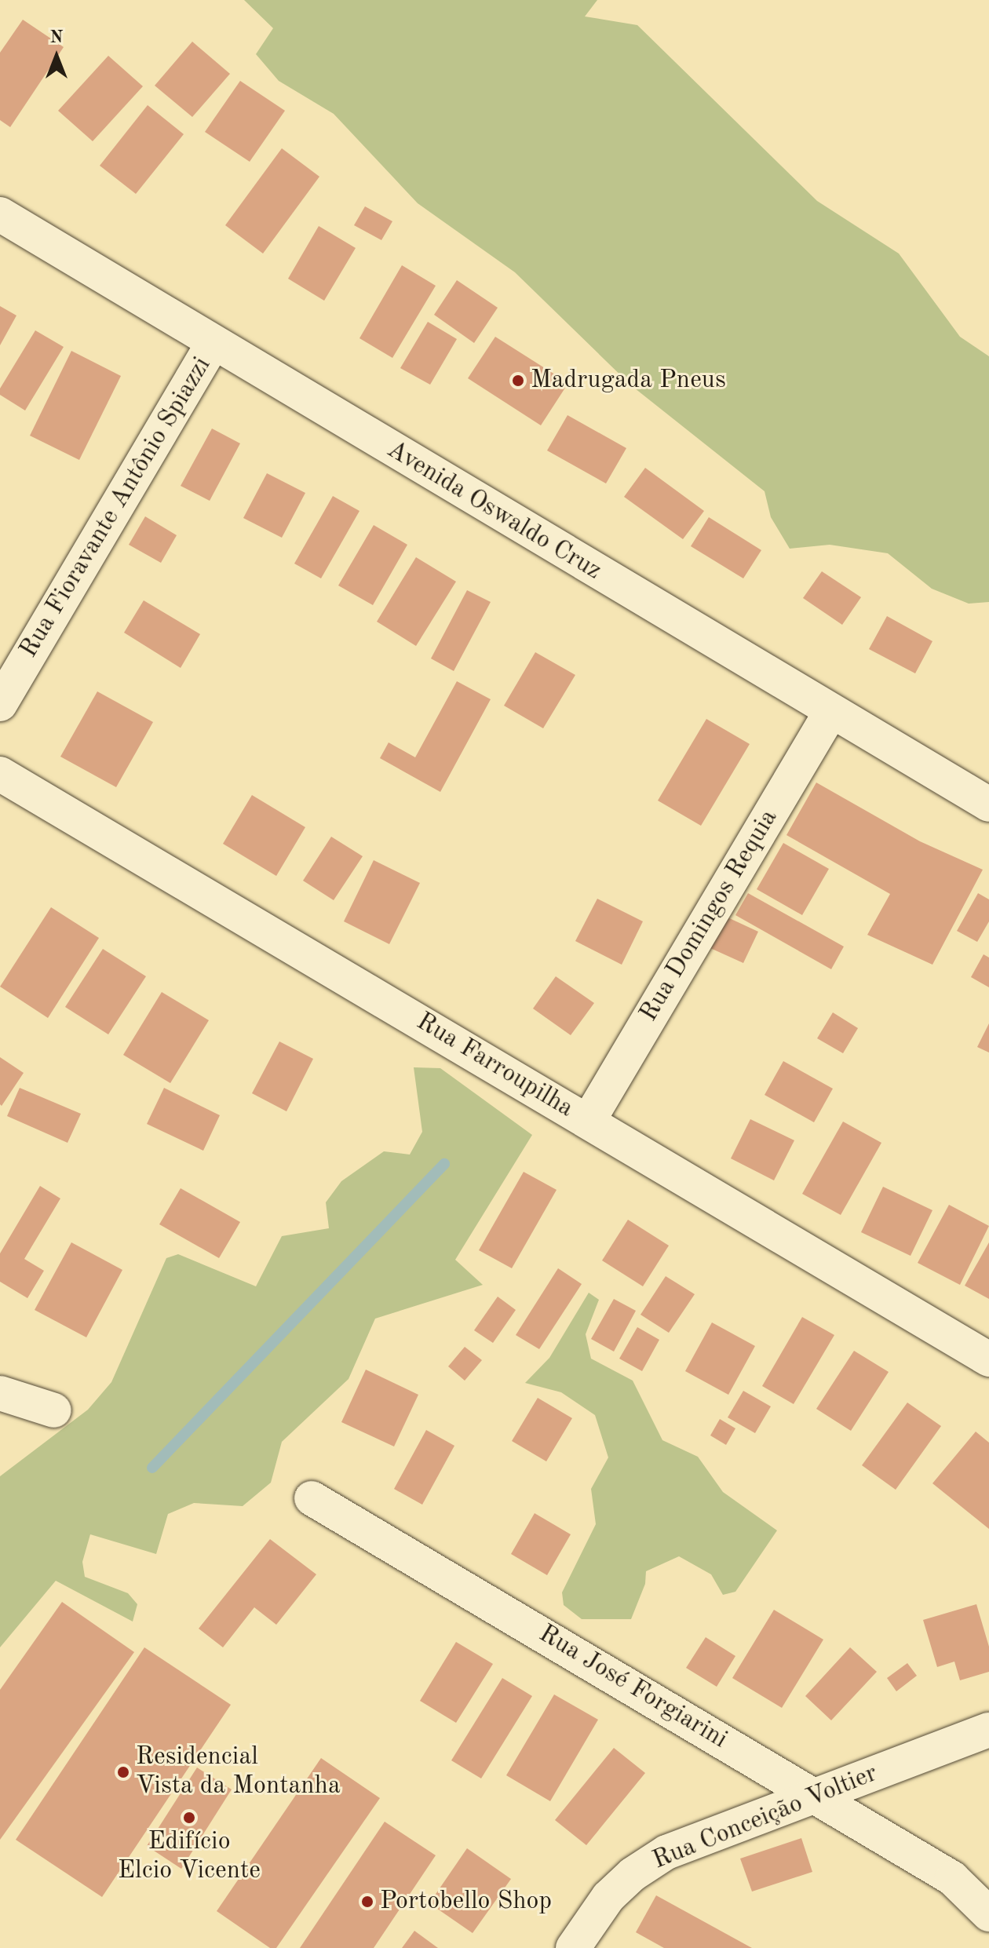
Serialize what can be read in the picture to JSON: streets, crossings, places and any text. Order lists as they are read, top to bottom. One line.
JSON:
{"streets":{"street":["Rua Fioravante Antônio Spiazzi","Avenida Oswaldo Cruz","Rua Domingos Requia","Rua Farroupilha","Rua José Forgiarini","Rua Conceição Voltier"]},"crossings":[["Rua Fioravante Antônio Spiazzi","Avenida Oswaldo Cruz"],["Avenida Oswaldo Cruz","Rua Domingos Requia"],["Rua Domingos Requia","Rua Farroupilha"],["Rua José Forgiarini","Rua Conceição Voltier"]],"places":["Madrugada Pneus","Residencial Vista da Montanha","Edifício Elcio Vicente","Portobello Shop"],"north":"top"}
